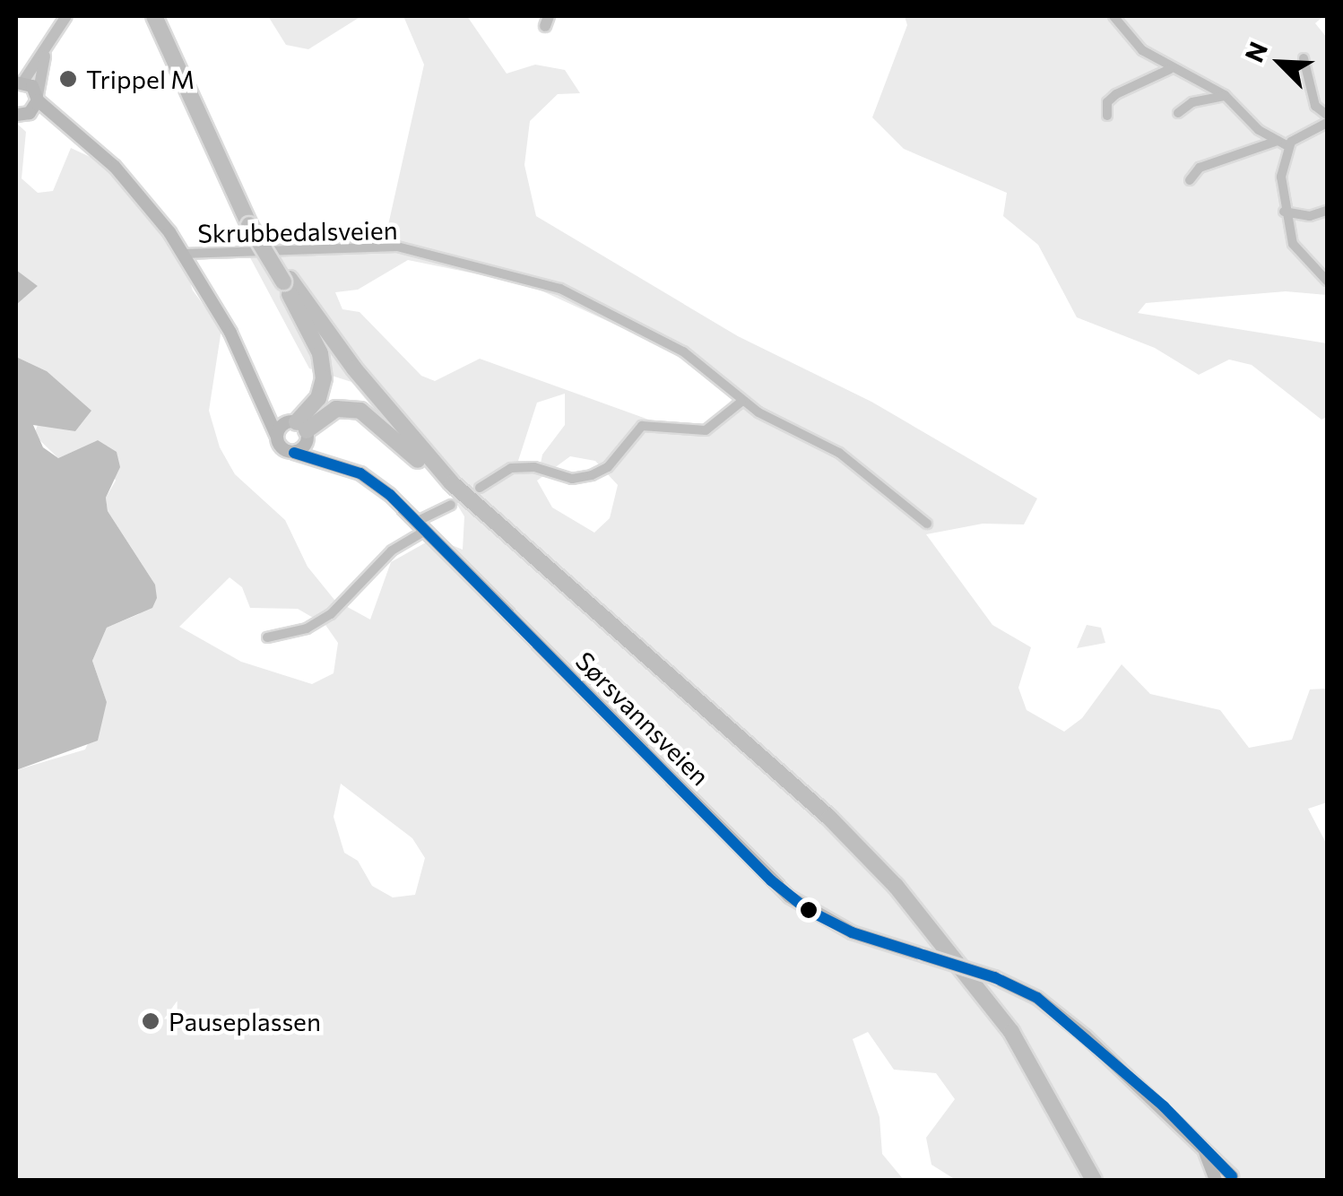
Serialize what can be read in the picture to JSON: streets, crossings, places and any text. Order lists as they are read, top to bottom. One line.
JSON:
{"streets":{"main road":["Sørsvannsveien"],"street":["Skrubbedalsveien"]},"crossings":[["Skrubbedalsveien","Sørsvannsveien"]],"places":["Trippel M","Pauseplassen"],"north":"top left"}
